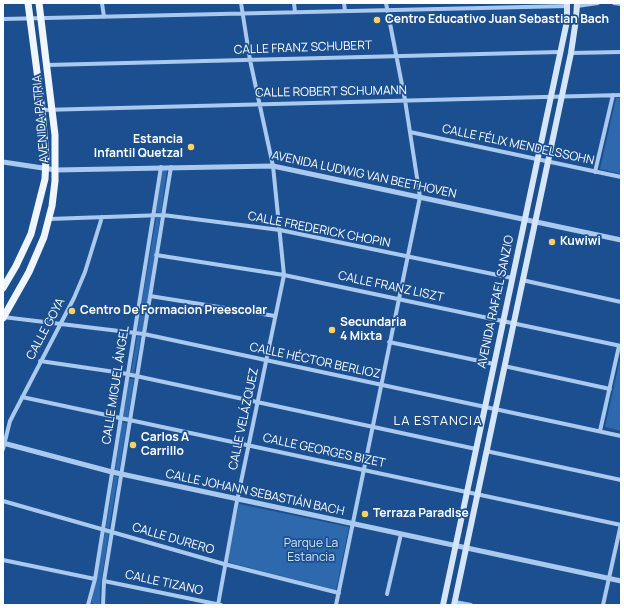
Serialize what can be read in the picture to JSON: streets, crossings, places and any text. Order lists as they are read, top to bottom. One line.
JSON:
{"streets":{"main road":["AVENIDA PATRIA","AVENIDA RAFAEL SANZIO"],"street":["CALLE FRANZ SCHUBERT","CALLE ROBERT SCHUMANN","CALLE FÉLIX MENDELSSOHN","AVENIDA LUDWIG VAN BEETHOVEN","CALLE FREDERICK CHOPIN","CALLE FRANZ LISZT","CALLE GOYA","CALLE HÉCTOR BERLIOZ","CALLE MIGUEL ÁNGEL","CALLE VELÁZQUEZ","CALLE GEORGES BIZET","CALLE JOHANN SEBASTIÁN BACH","CALLE DURERO","CALLE TIZANO"]},"crossings":[["CALLE FRANZ SCHUBERT","AVENIDA PATRIA"],["CALLE FRANZ SCHUBERT","AVENIDA RAFAEL SANZIO"],["CALLE FRANZ SCHUBERT","CALLE VELÁZQUEZ"],["CALLE ROBERT SCHUMANN","AVENIDA PATRIA"],["CALLE ROBERT SCHUMANN","AVENIDA RAFAEL SANZIO"],["CALLE ROBERT SCHUMANN","CALLE VELÁZQUEZ"],["AVENIDA PATRIA","AVENIDA LUDWIG VAN BEETHOVEN"],["AVENIDA PATRIA","CALLE FREDERICK CHOPIN"],["AVENIDA PATRIA","CALLE HÉCTOR BERLIOZ"],["CALLE FÉLIX MENDELSSOHN","AVENIDA RAFAEL SANZIO"],["AVENIDA LUDWIG VAN BEETHOVEN","AVENIDA RAFAEL SANZIO"],["AVENIDA LUDWIG VAN BEETHOVEN","CALLE MIGUEL ÁNGEL"],["AVENIDA LUDWIG VAN BEETHOVEN","CALLE VELÁZQUEZ"],["CALLE FREDERICK CHOPIN","AVENIDA RAFAEL SANZIO"],["CALLE FREDERICK CHOPIN","CALLE GOYA"],["CALLE FREDERICK CHOPIN","CALLE MIGUEL ÁNGEL"],["CALLE FREDERICK CHOPIN","CALLE VELÁZQUEZ"],["CALLE FRANZ LISZT","AVENIDA RAFAEL SANZIO"],["CALLE FRANZ LISZT","CALLE MIGUEL ÁNGEL"],["CALLE FRANZ LISZT","CALLE VELÁZQUEZ"],["AVENIDA RAFAEL SANZIO","CALLE HÉCTOR BERLIOZ"],["AVENIDA RAFAEL SANZIO","CALLE GEORGES BIZET"],["AVENIDA RAFAEL SANZIO","CALLE JOHANN SEBASTIÁN BACH"],["CALLE GOYA","CALLE HÉCTOR BERLIOZ"],["CALLE GOYA","CALLE GEORGES BIZET"],["CALLE GOYA","CALLE JOHANN SEBASTIÁN BACH"],["CALLE HÉCTOR BERLIOZ","CALLE MIGUEL ÁNGEL"],["CALLE HÉCTOR BERLIOZ","CALLE VELÁZQUEZ"],["CALLE MIGUEL ÁNGEL","CALLE GEORGES BIZET"],["CALLE MIGUEL ÁNGEL","CALLE JOHANN SEBASTIÁN BACH"],["CALLE MIGUEL ÁNGEL","CALLE DURERO"],["CALLE MIGUEL ÁNGEL","CALLE TIZANO"],["CALLE VELÁZQUEZ","CALLE GEORGES BIZET"],["CALLE VELÁZQUEZ","CALLE JOHANN SEBASTIÁN BACH"],["CALLE VELÁZQUEZ","CALLE DURERO"],["CALLE VELÁZQUEZ","CALLE TIZANO"]],"districts":["LA ESTANCIA"],"parks":["Parque La Estancia"],"places":["Centro Educativo Juan Sebastian Bach","Estancia Infantil Quetzal","Kuwiwi","Centro De Formacion Preescolar","Secundaria 4 Mixta","Carlos A Carrillo","Terraza Paradise"]}
